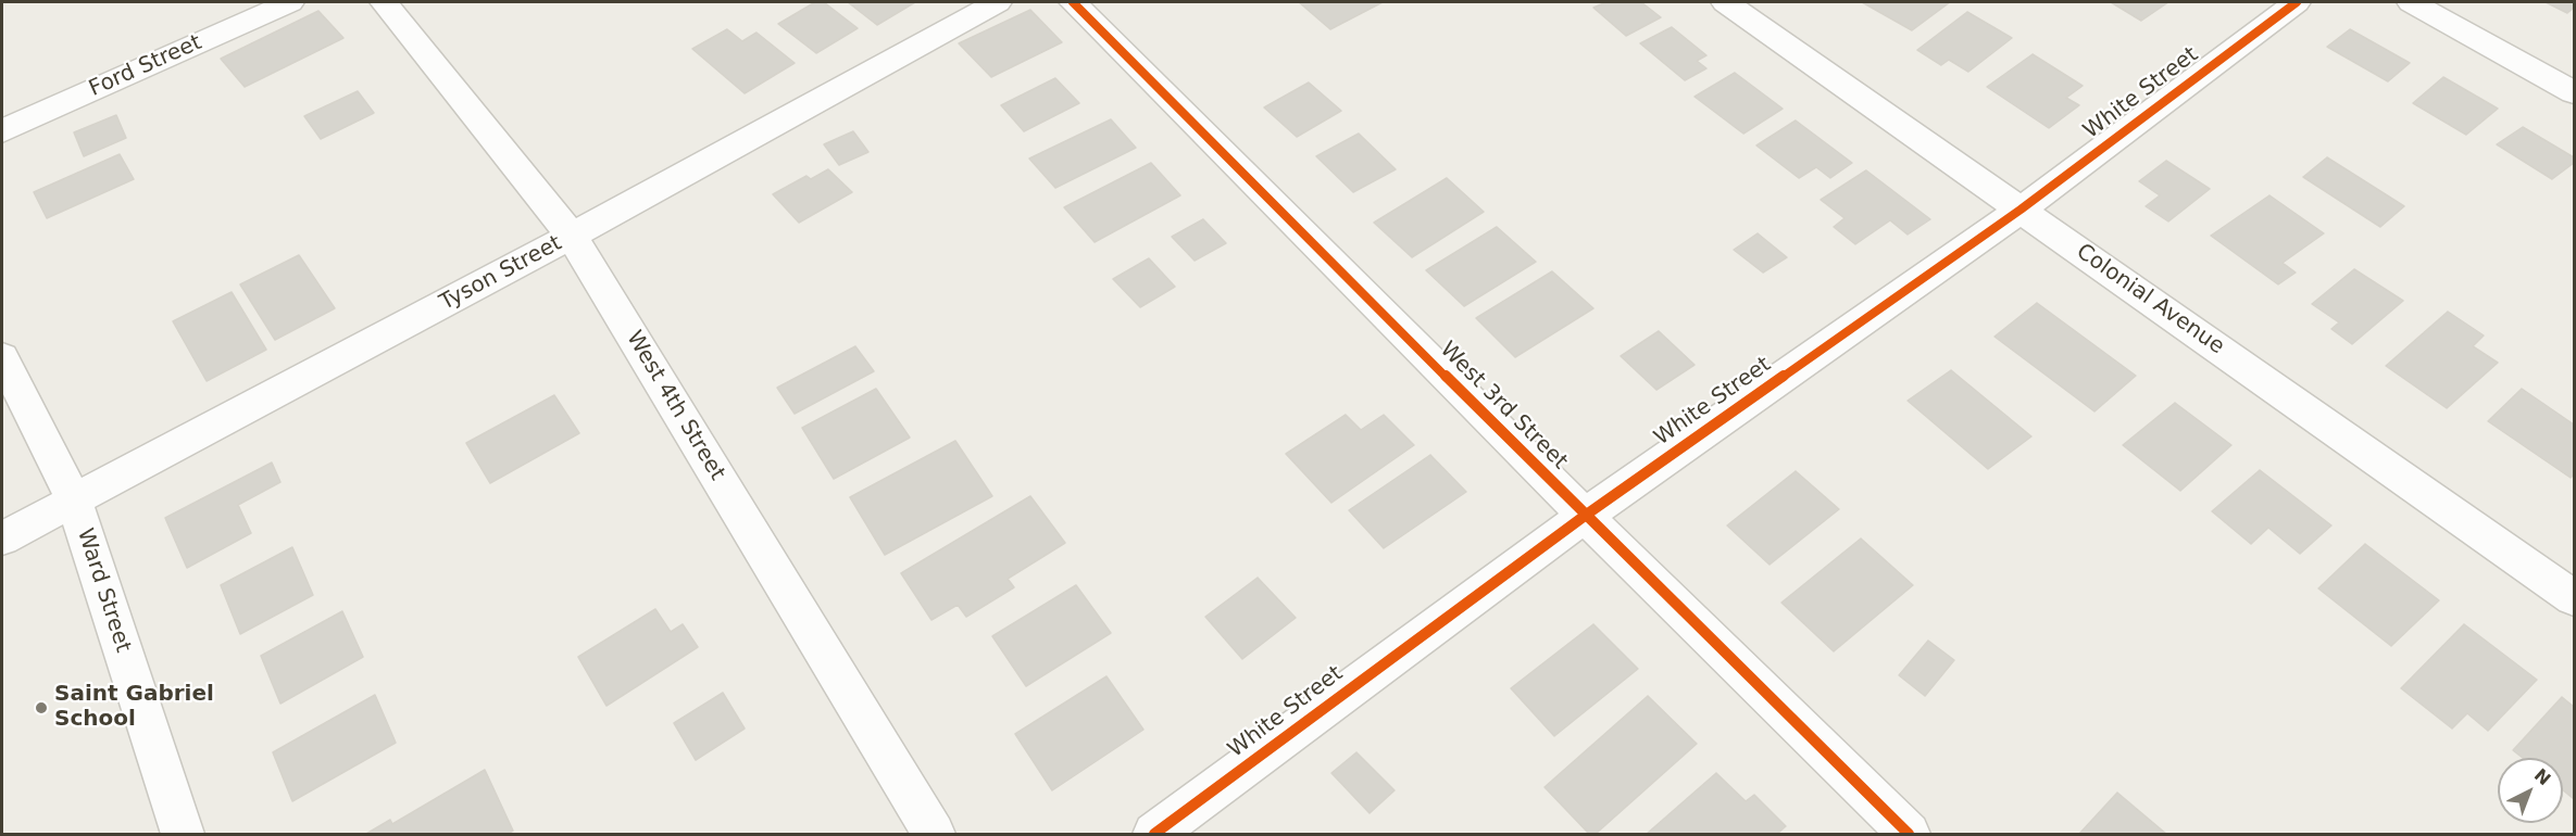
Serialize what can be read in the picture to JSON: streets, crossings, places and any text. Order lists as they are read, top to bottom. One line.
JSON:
{"streets":{"street":["Ford Street","White Street","Tyson Street","Colonial Avenue","West 4th Street","West 3rd Street","Ward Street"]},"crossings":[["White Street","Colonial Avenue"],["White Street","West 3rd Street"],["Tyson Street","West 4th Street"],["Tyson Street","Ward Street"]],"places":["Saint Gabriel School"],"north":"top right"}
